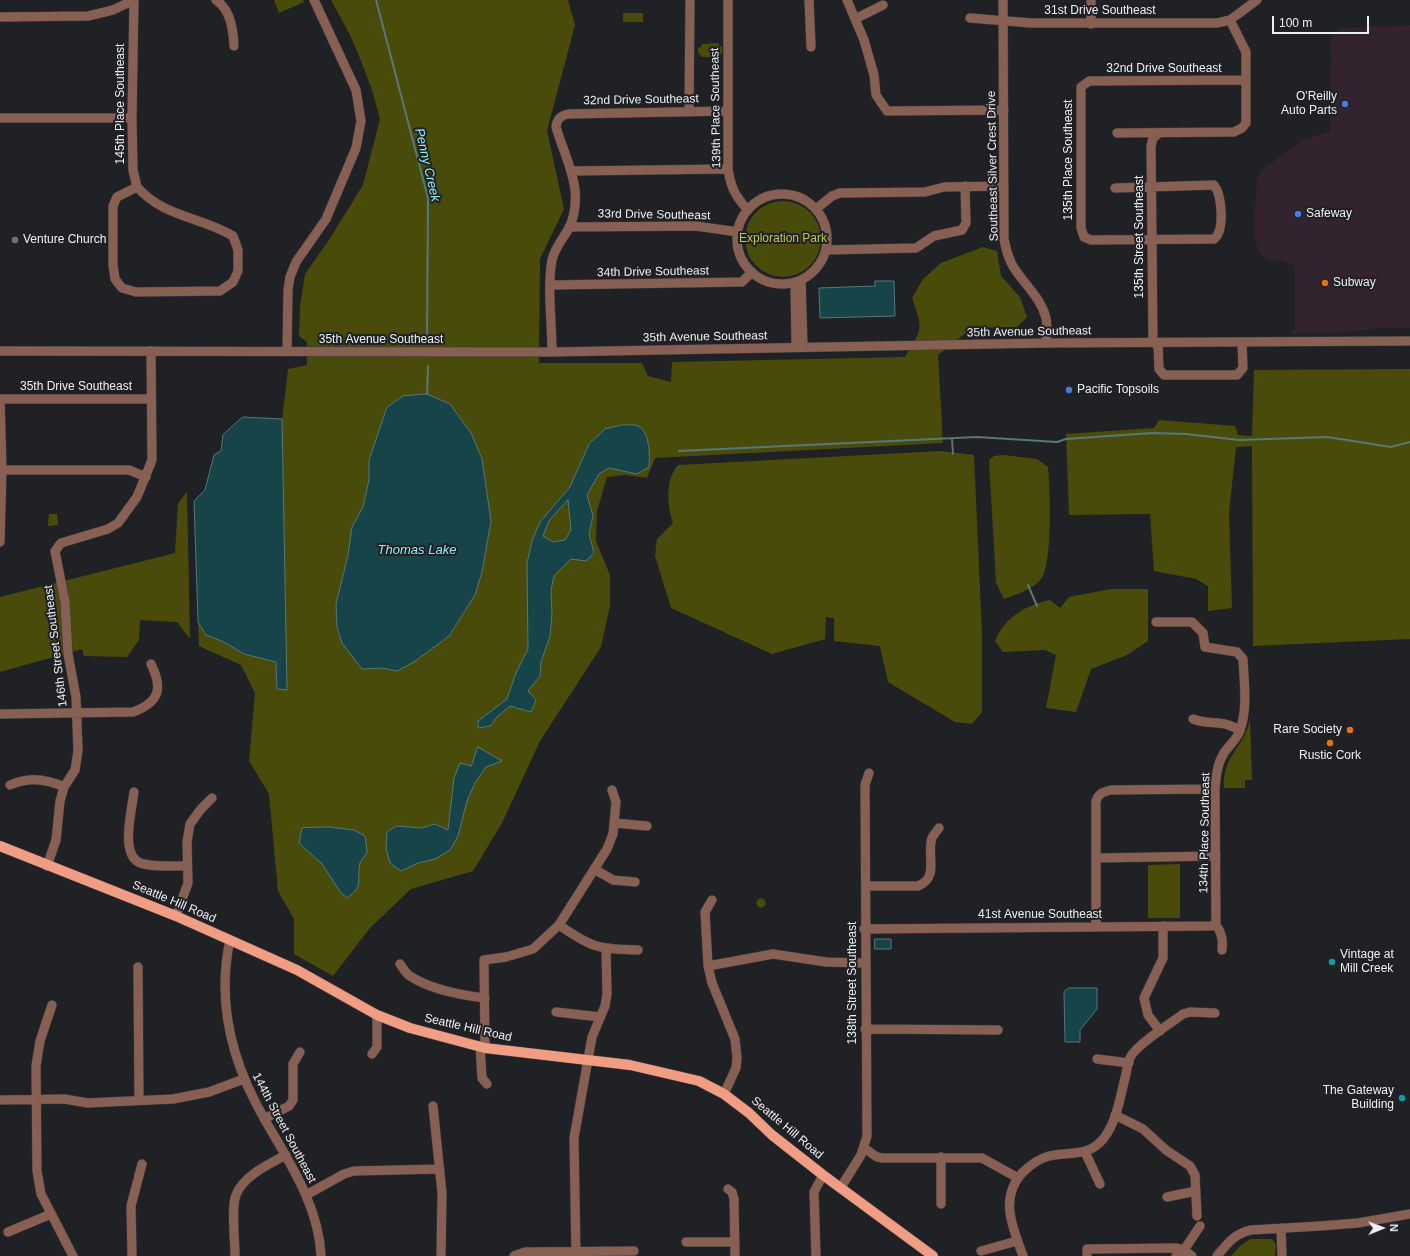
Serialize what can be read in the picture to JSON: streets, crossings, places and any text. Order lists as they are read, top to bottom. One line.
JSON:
{"streets":{"main road":["Seattle Hill Road"],"street":["31st Drive Southeast","32nd Drive Southeast","145th Place Southeast","139th Place Southeast","135th Place Southeast","Southeast Silver Crest Drive","33rd Drive Southeast","135th Street Southeast","34th Drive Southeast","35th Avenue Southeast","35th Drive Southeast","146th Street Southeast","134th Place Southeast","41st Avenue Southeast","138th Street Southeast","144th Street Southeast"]},"crossings":[["31st Drive Southeast","Southeast Silver Crest Drive"],["32nd Drive Southeast","139th Place Southeast"],["32nd Drive Southeast","135th Place Southeast"],["139th Place Southeast","33rd Drive Southeast"],["139th Place Southeast","34th Drive Southeast"],["135th Place Southeast","135th Street Southeast"],["Southeast Silver Crest Drive","35th Avenue Southeast"],["33rd Drive Southeast","34th Drive Southeast"],["135th Street Southeast","35th Avenue Southeast"],["35th Avenue Southeast","146th Street Southeast"],["35th Drive Southeast","146th Street Southeast"],["146th Street Southeast","Seattle Hill Road"],["134th Place Southeast","41st Avenue Southeast"],["Seattle Hill Road","138th Street Southeast"],["Seattle Hill Road","144th Street Southeast"],["41st Avenue Southeast","138th Street Southeast"]],"water":["Penny Creek","Thomas Lake"],"parks":["Exploration Park"],"places":["O'Reilly Auto Parts","Safeway","Venture Church","Subway","Pacific Topsoils","Rare Society","Rustic Cork","Vintage at Mill Creek","The Gateway Building"],"scale_bar":"100 m","north":"right"}
